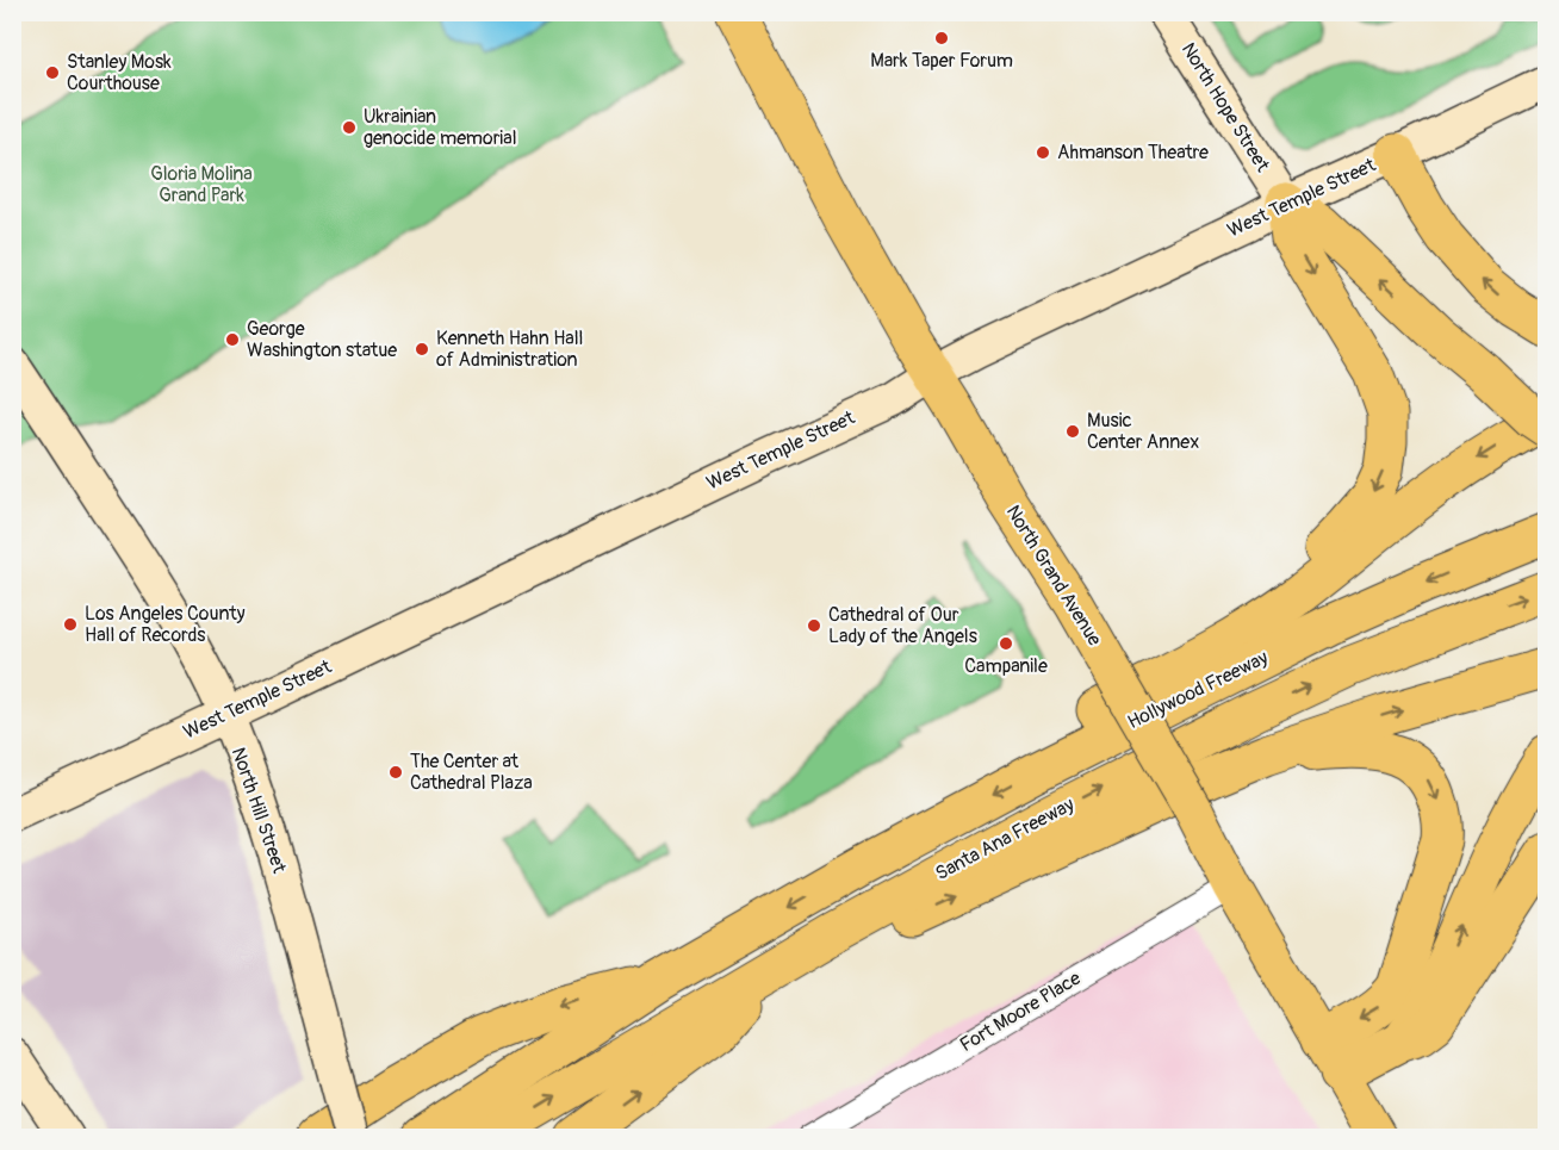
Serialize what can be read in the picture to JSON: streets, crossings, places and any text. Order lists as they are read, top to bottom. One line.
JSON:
{"streets":{"highway":["Hollywood Freeway","Santa Ana Freeway"],"main road":["North Hope Street","West Temple Street","North Grand Avenue","North Hill Street"],"street":["Fort Moore Place"]},"crossings":[["North Hope Street","West Temple Street"],["West Temple Street","North Grand Avenue"],["West Temple Street","North Hill Street"],["North Grand Avenue","Fort Moore Place"]],"parks":["Gloria Molina Grand Park"],"places":["Mark Taper Forum","Stanley Mosk Courthouse","Ukrainian genocide memorial","Ahmanson Theatre","George Washington statue","Kenneth Hahn Hall of Administration","Music Center Annex","Los Angeles County Hall of Records","Cathedral of Our Lady of the Angels","Campanile","The Center at Cathedral Plaza"]}
